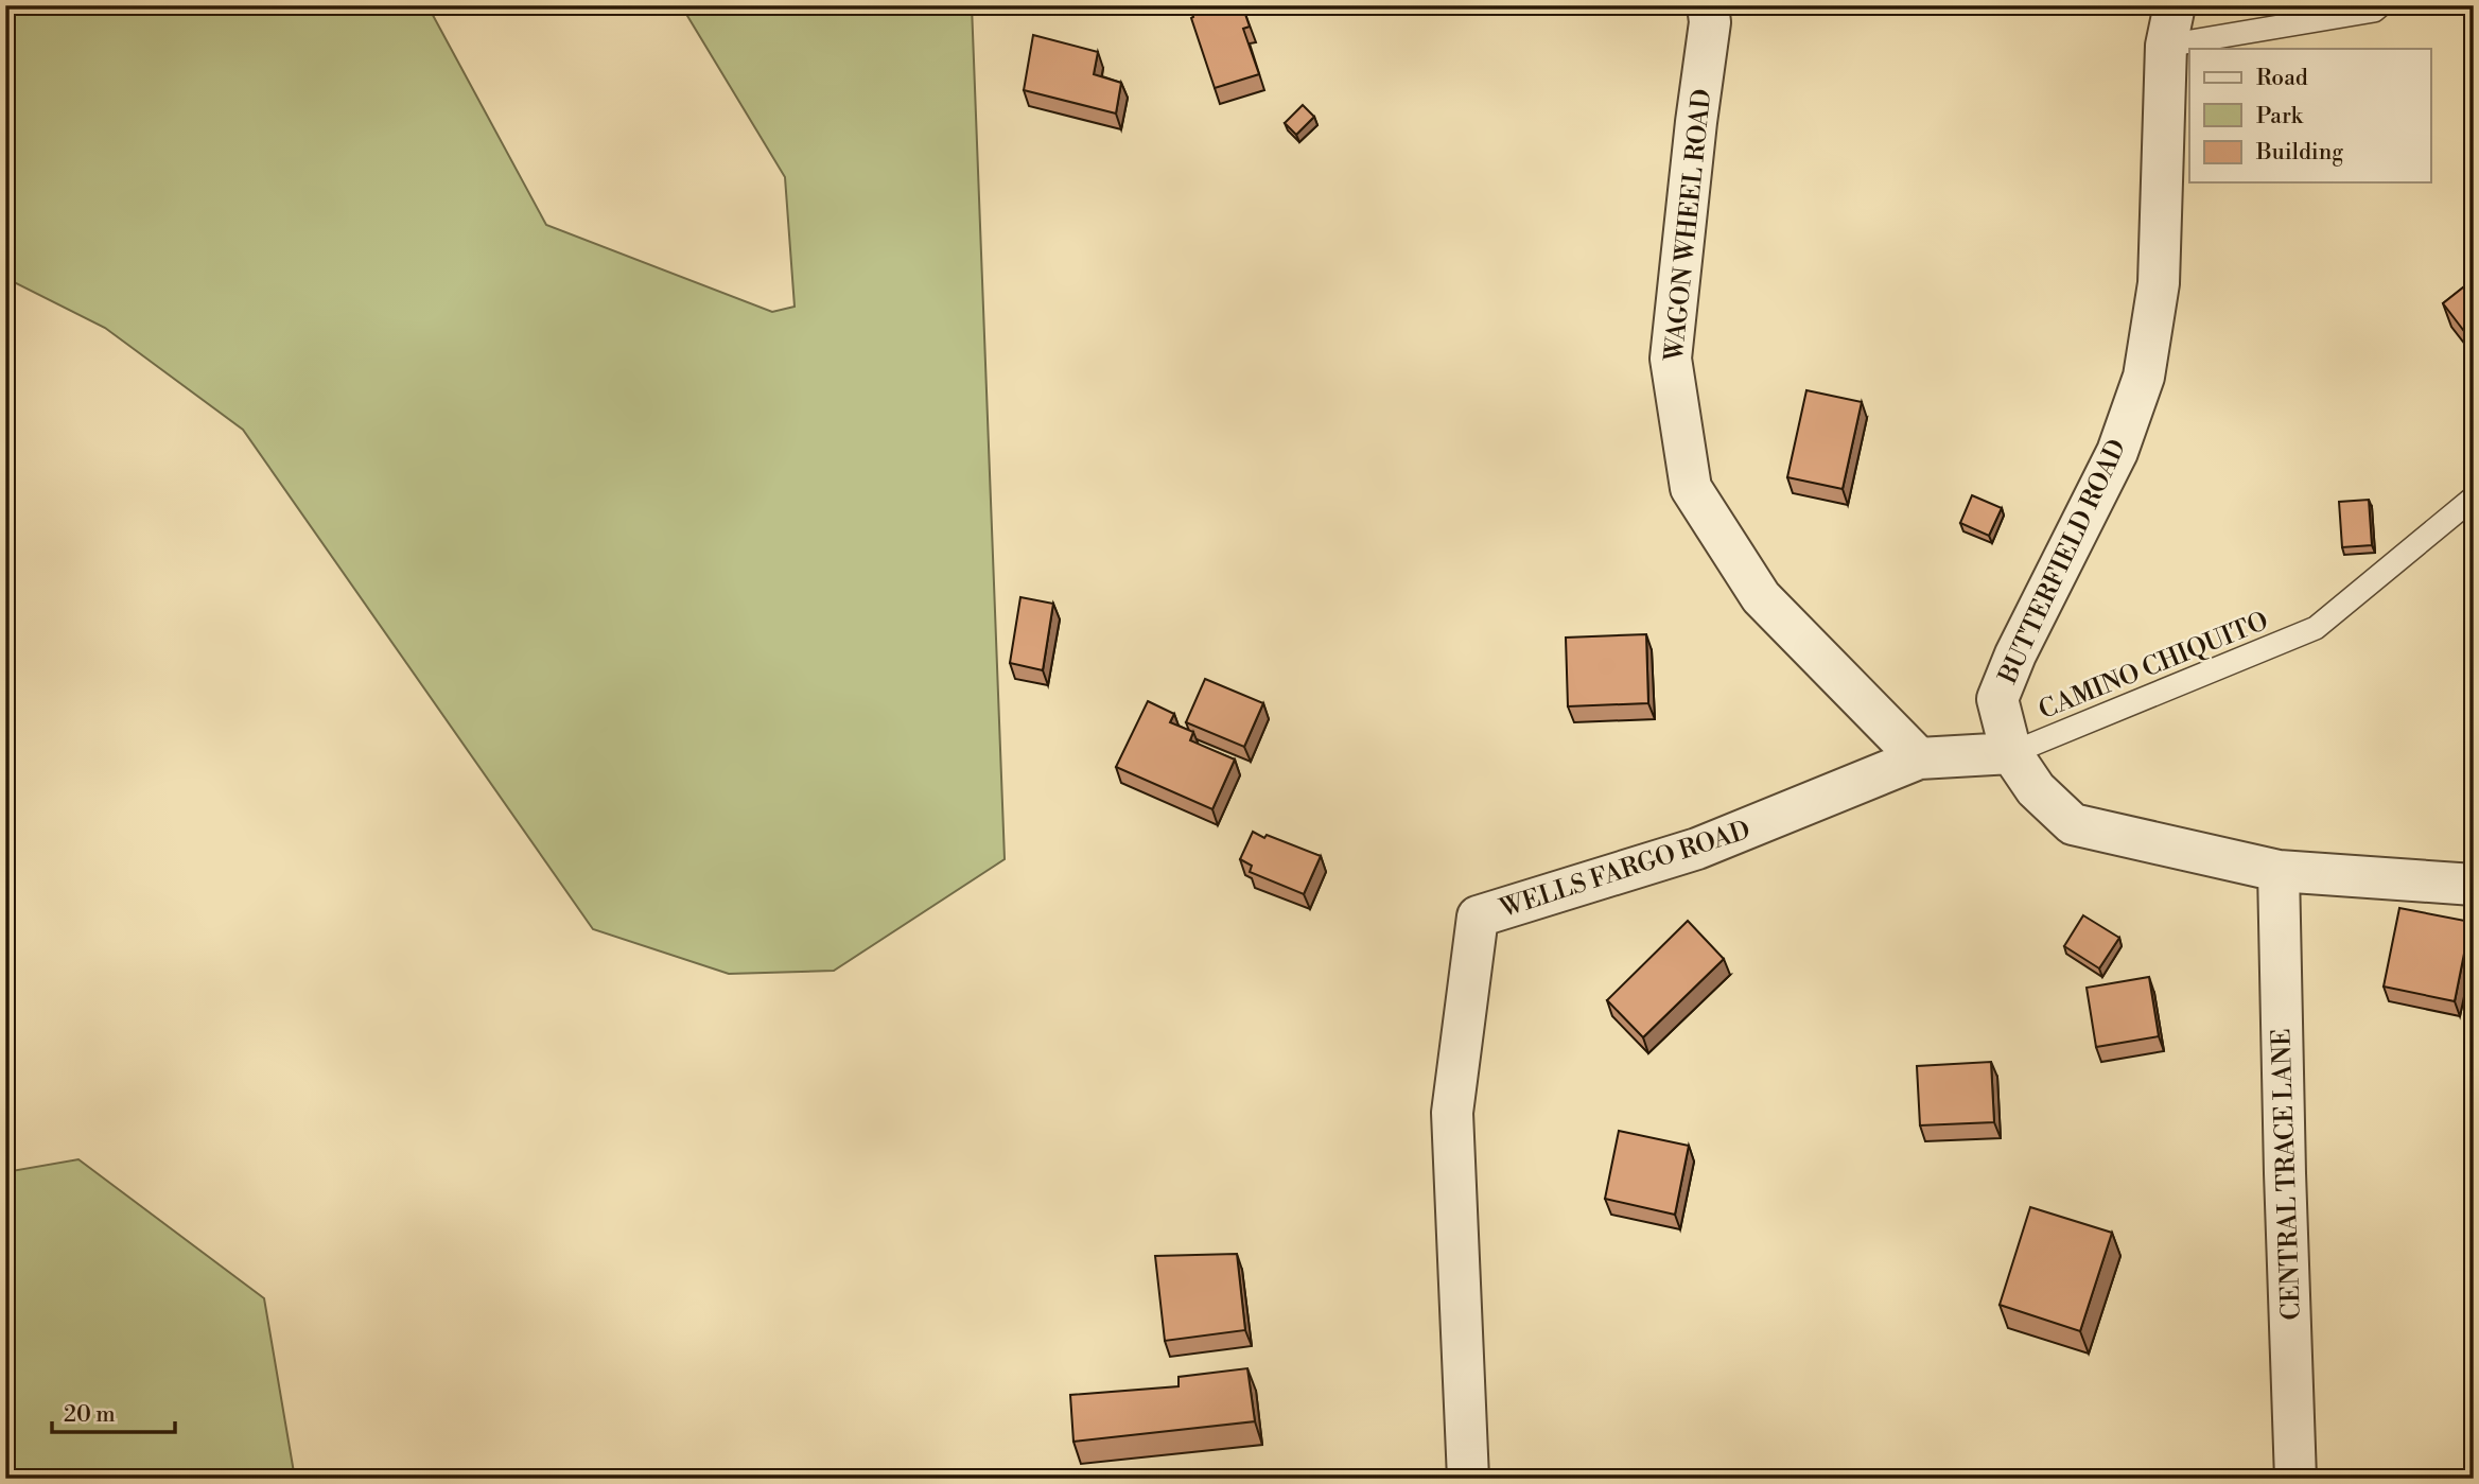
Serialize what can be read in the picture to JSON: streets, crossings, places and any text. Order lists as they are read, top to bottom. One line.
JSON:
{"streets":{"street":["WAGON WHEEL ROAD","BUTTERFIELD ROAD","WELLS FARGO ROAD","CENTRAL TRACE LANE"],"lane":["CAMINO CHIQUITO"]},"crossings":[["WAGON WHEEL ROAD","WELLS FARGO ROAD"],["BUTTERFIELD ROAD","CAMINO CHIQUITO"],["BUTTERFIELD ROAD","WELLS FARGO ROAD"],["BUTTERFIELD ROAD","CENTRAL TRACE LANE"],["CAMINO CHIQUITO","WELLS FARGO ROAD"]],"legend":["Road","Park","Building"],"scale_bar":"20 m"}
